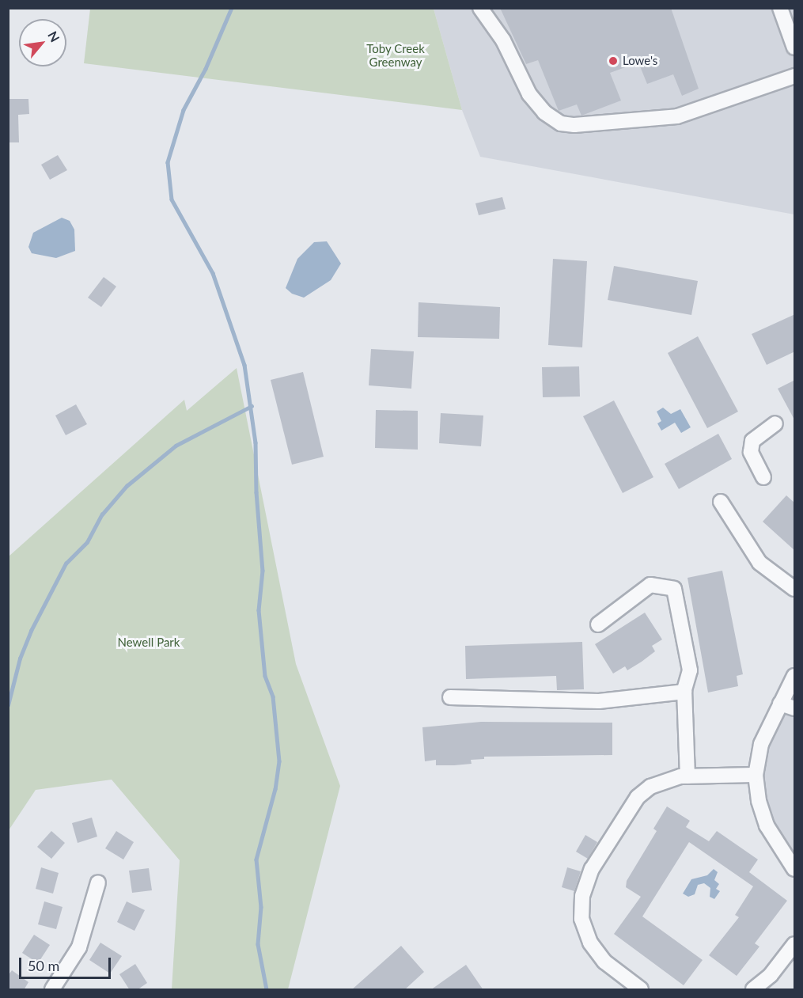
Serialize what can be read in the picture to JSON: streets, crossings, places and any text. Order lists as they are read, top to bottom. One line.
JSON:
{"parks":["Toby Creek Greenway","Newell Park"],"places":["Lowe's"],"scale_bar":"50 m","north":"top right"}
